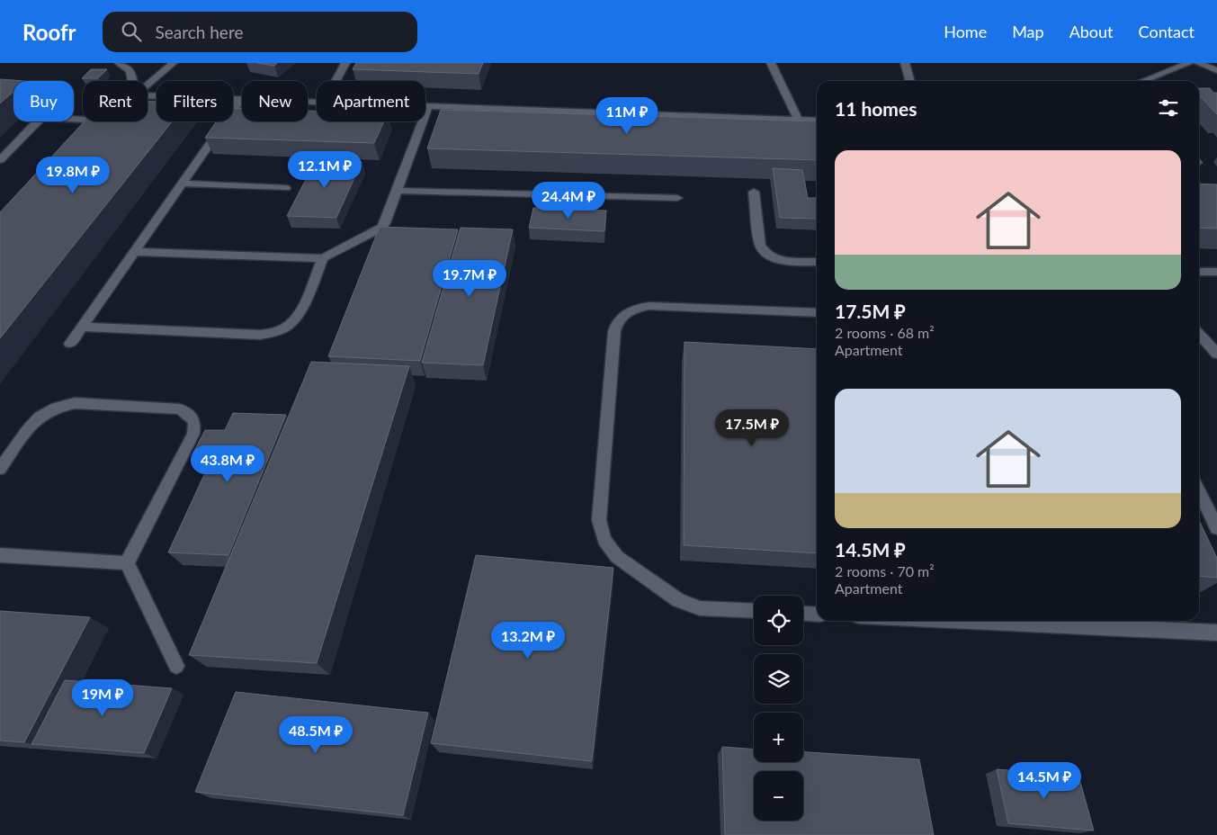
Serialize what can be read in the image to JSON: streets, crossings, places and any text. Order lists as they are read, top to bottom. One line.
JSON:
{"page":{"header":"Roofr","search":"Search here","nav":["Home","Map","About","Contact"],"chip":["Buy","Rent","Filters","New","Apartment"],"heading":"11 homes","price":["11M ₽","12.1M ₽","19.8M ₽","24.4M ₽","19.7M ₽","17.5M ₽","43.8M ₽","13.2M ₽","19M ₽","48.5M ₽","14.5M ₽"],"list":[{"name":"17.5M ₽","note":"2 rooms · 68 m² · Apartment"},{"name":"14.5M ₽","note":"2 rooms · 70 m² · Apartment"}],"map_buttons":["+","−"]}}
